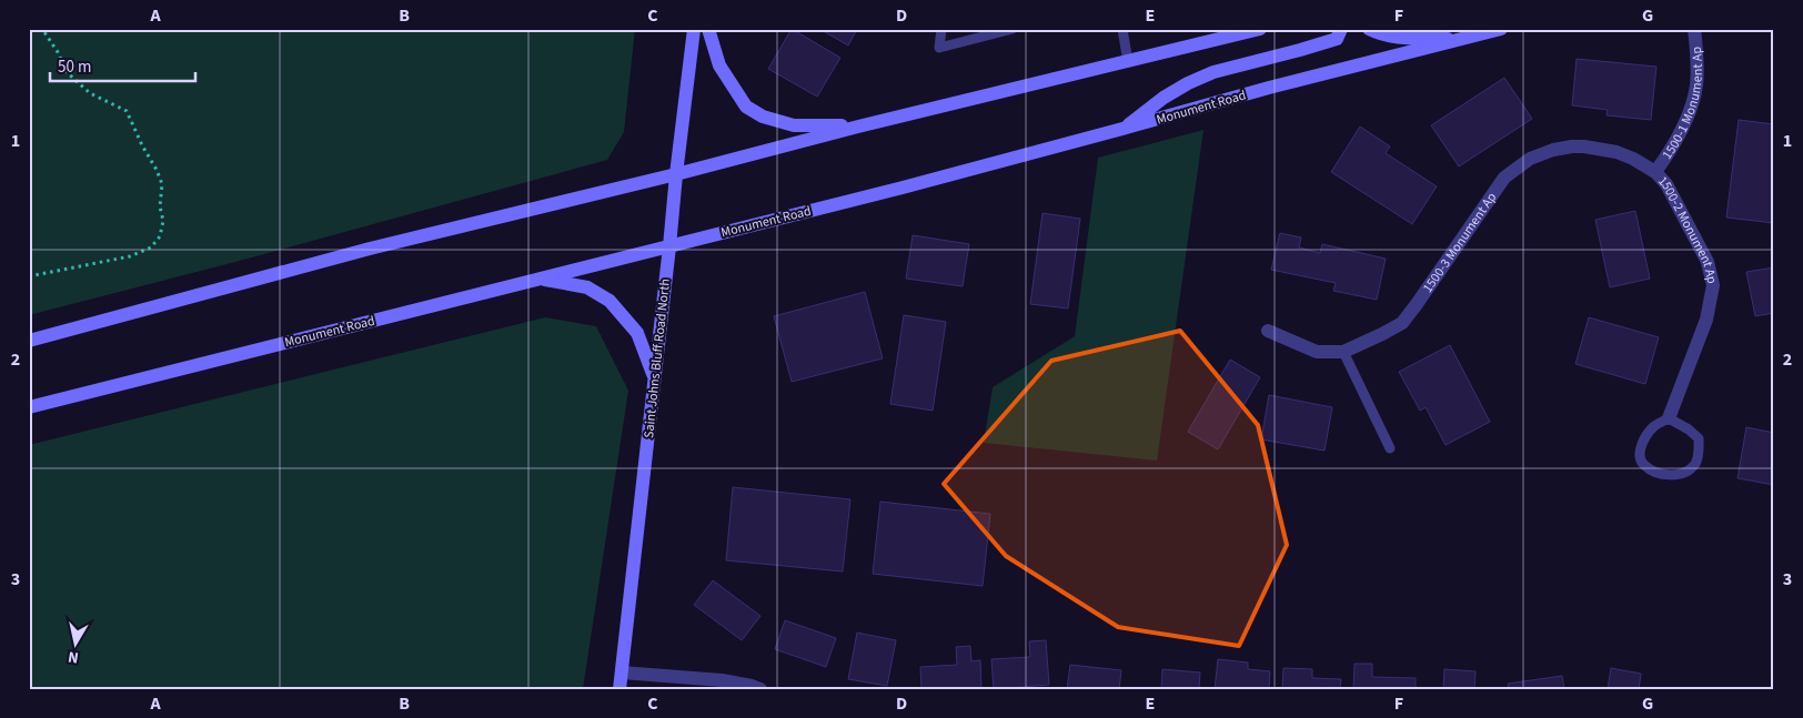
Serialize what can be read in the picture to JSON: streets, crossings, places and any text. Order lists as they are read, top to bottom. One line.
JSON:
{"streets":{"main road":["Monument Road","Saint Johns Bluff Road North"],"street":["1500-1 Monument Ap","1500-2 Monument Ap","1500-3 Monument Ap"]},"crossings":[["1500-1 Monument Ap","1500-2 Monument Ap"],["1500-1 Monument Ap","1500-3 Monument Ap"],["Monument Road","Saint Johns Bluff Road North"],["1500-2 Monument Ap","1500-3 Monument Ap"]],"scale_bar":"50 m","north":"bottom","grid":{"columns":["A","B","C","D","E","F","G"],"rows":["1","2","3"]}}
